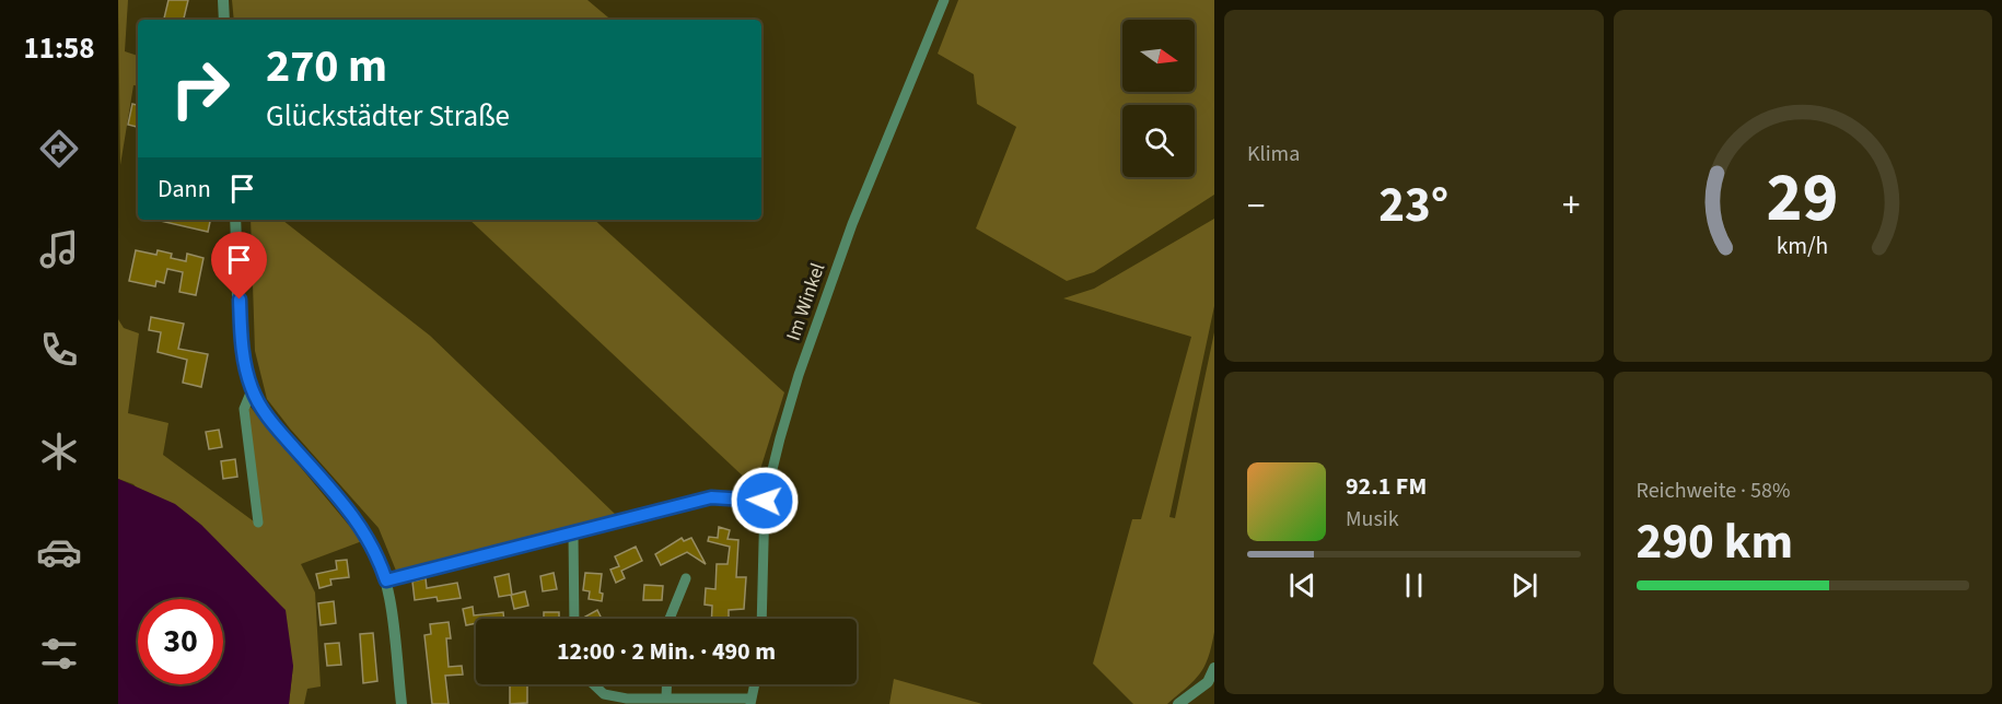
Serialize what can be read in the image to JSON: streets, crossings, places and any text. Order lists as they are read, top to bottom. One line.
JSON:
{"streets":{"street":["Im Winkel"]},"north":"right","page":{"tabs":"11:58","tile":["Klima",["Reichweite · 58%","290 km"]],"turn":["270 m","Glückstädter Straße"],"then":"Dann","heat":["−","23°","+"],"song":["92.1 FM","Musik"],"limit":"30","trip":"12:00 · 2 Min. · 490 m","gauge":["29","km/h"]}}
